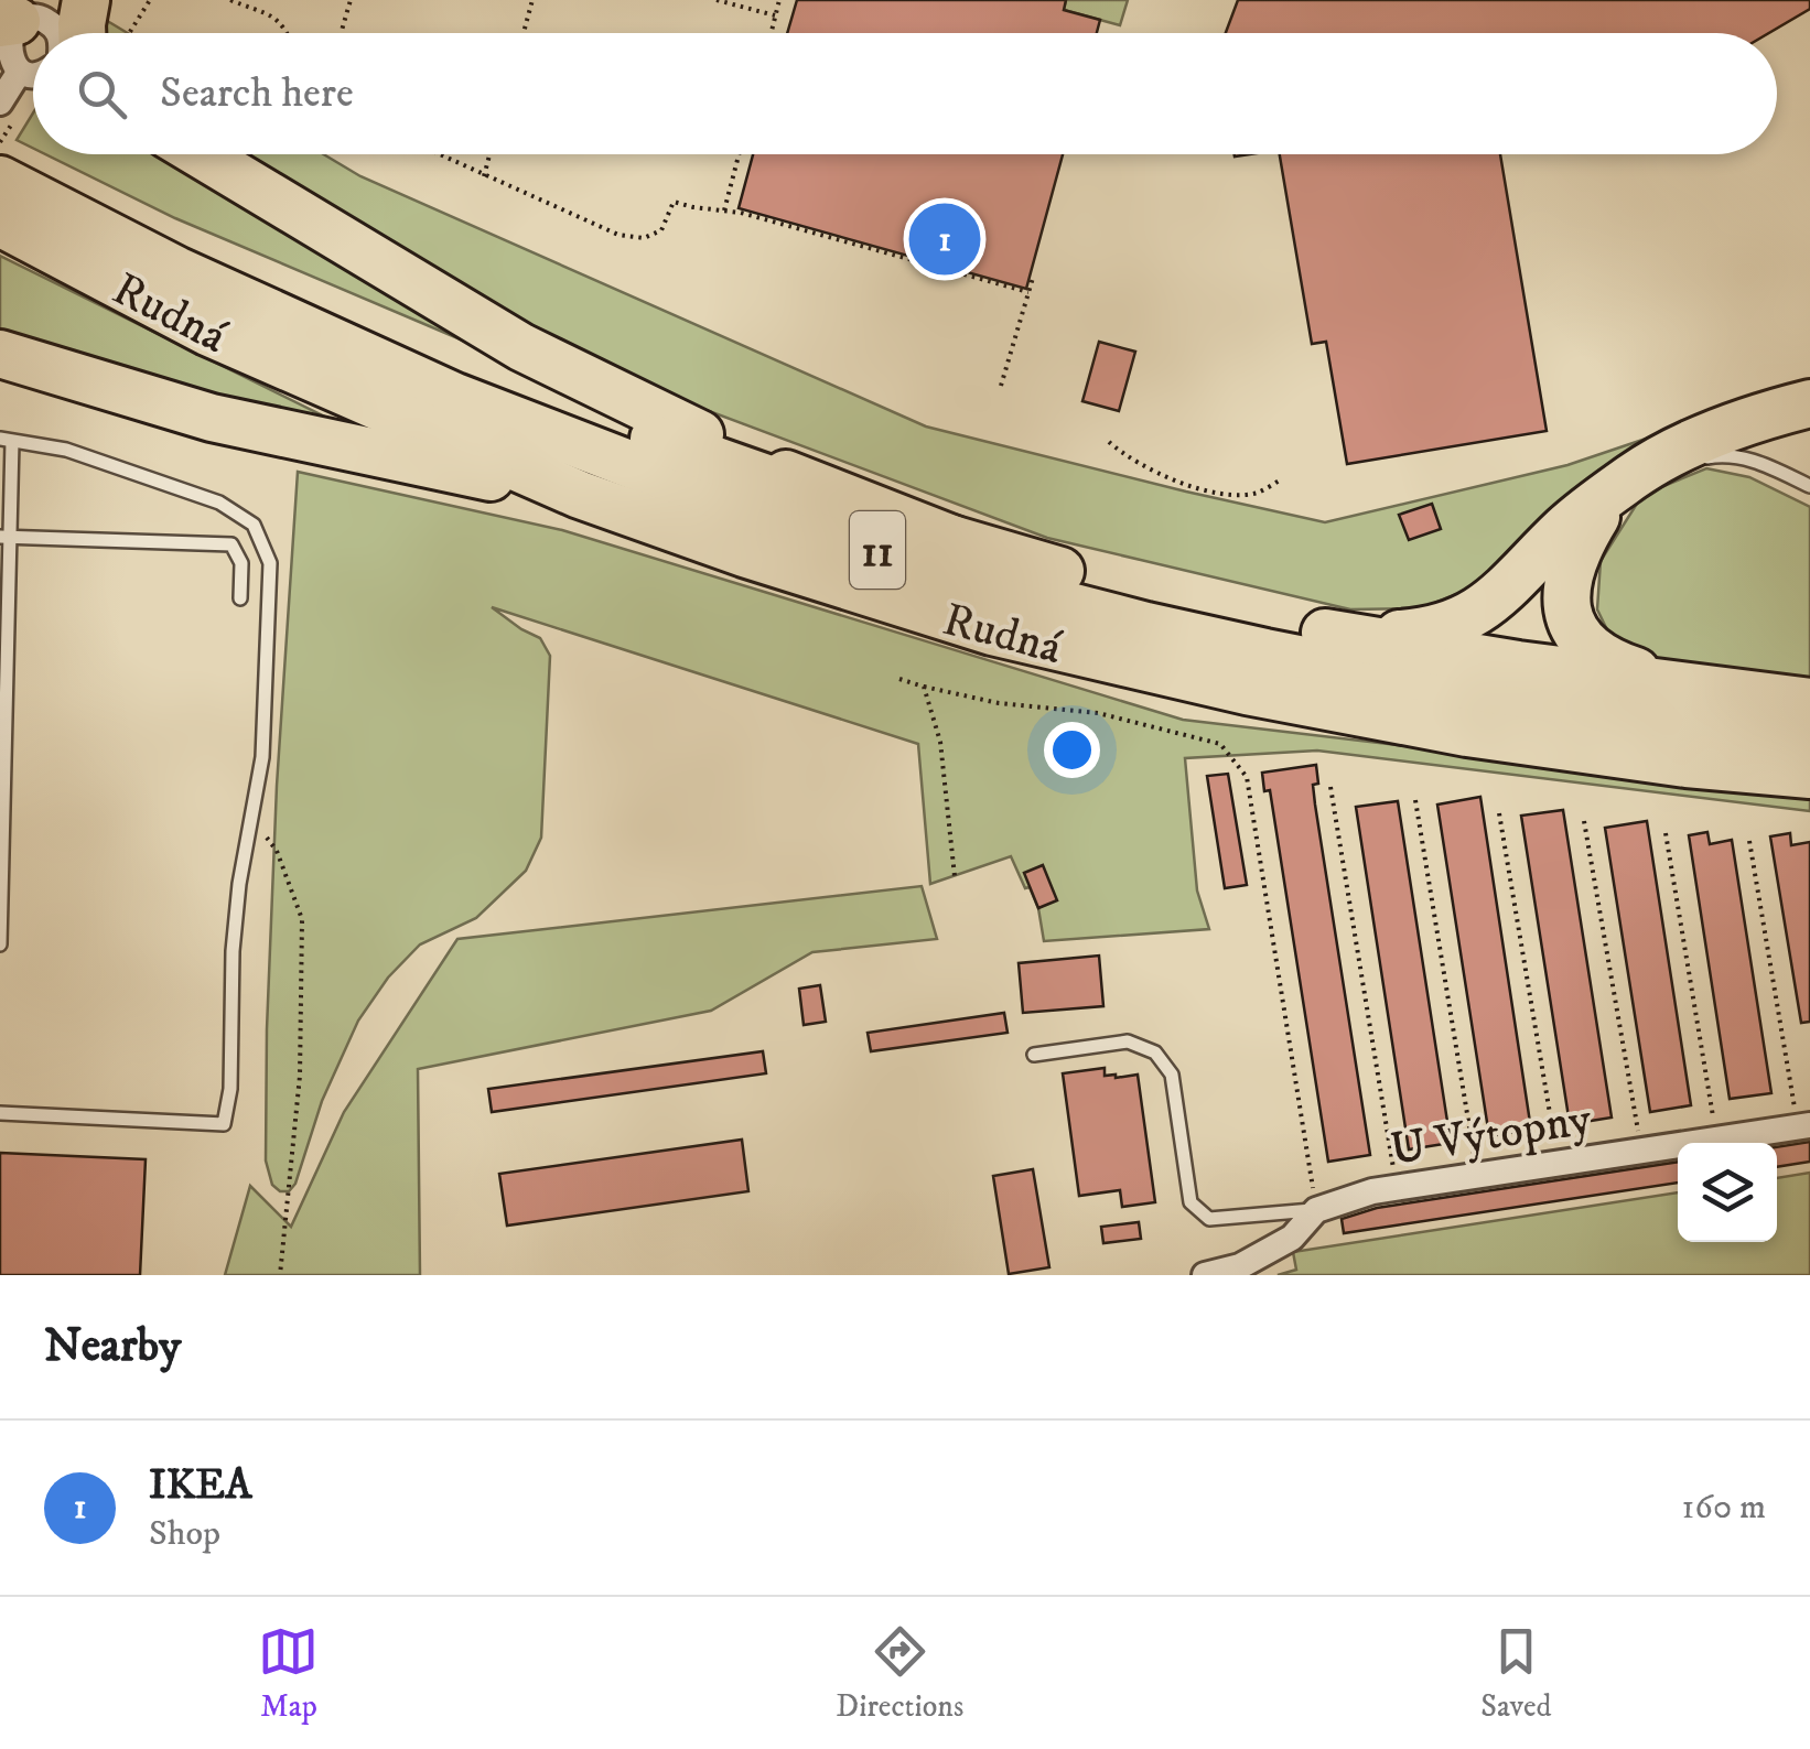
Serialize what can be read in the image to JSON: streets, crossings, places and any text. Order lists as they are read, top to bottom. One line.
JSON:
{"streets":{"highway":["Rudná","11"],"street":["U Výtopny"]},"page":{"search":"Search here","pins":"1","heading":"Nearby","list":[{"mark":"1","name":"IKEA","note":"Shop","value":"160 m"}],"nav":["Map","Directions","Saved"]}}
